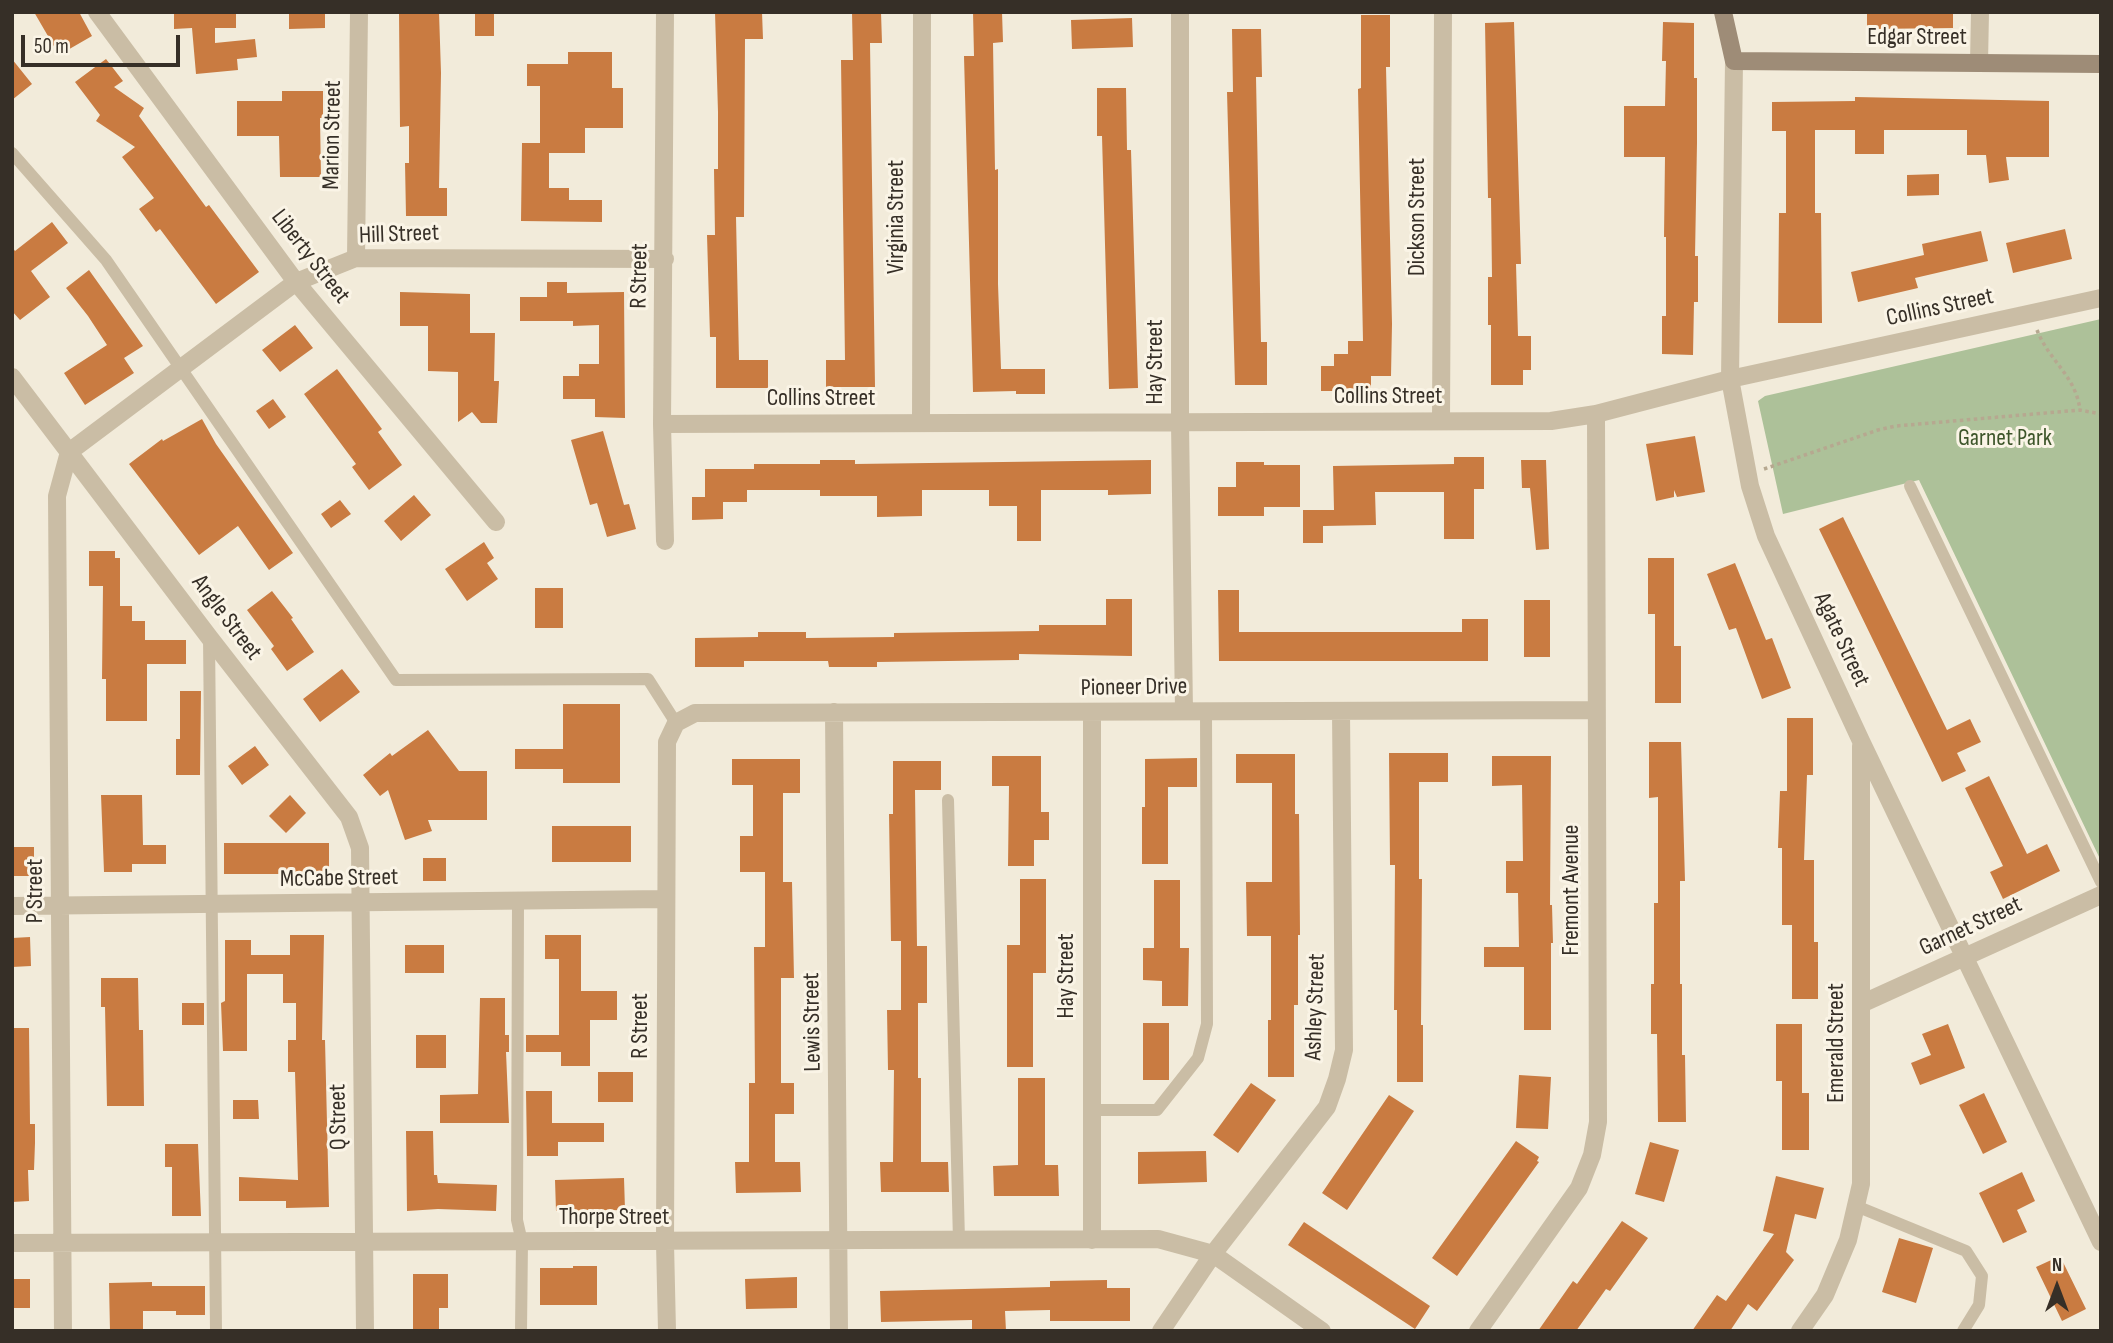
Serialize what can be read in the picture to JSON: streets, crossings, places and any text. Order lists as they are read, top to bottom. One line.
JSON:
{"streets":{"street":["Edgar Street","Marion Street","Virginia Street","Dickson Street","Hill Street","Liberty Street","R Street","Collins Street","Hay Street","Angle Street","Agate Street","Pioneer Drive","McCabe Street","Fremont Avenue","P Street","Garnet Street","Ashley Street","Lewis Street","Emerald Street","Q Street","Thorpe Street"]},"crossings":[["Edgar Street","Agate Street"],["Marion Street","Hill Street"],["Virginia Street","Collins Street"],["Dickson Street","Collins Street"],["Hill Street","Liberty Street"],["Hill Street","R Street"],["Hill Street","Angle Street"],["Hill Street","P Street"],["R Street","Collins Street"],["R Street","Pioneer Drive"],["R Street","McCabe Street"],["R Street","Thorpe Street"],["Collins Street","Hay Street"],["Collins Street","Agate Street"],["Collins Street","Fremont Avenue"],["Hay Street","Pioneer Drive"],["Hay Street","Thorpe Street"],["Angle Street","McCabe Street"],["Angle Street","P Street"],["Angle Street","Q Street"],["Agate Street","Garnet Street"],["Agate Street","Emerald Street"],["Pioneer Drive","Fremont Avenue"],["Pioneer Drive","Ashley Street"],["Pioneer Drive","Lewis Street"],["McCabe Street","P Street"],["McCabe Street","Q Street"],["P Street","Thorpe Street"],["Garnet Street","Emerald Street"],["Ashley Street","Thorpe Street"],["Lewis Street","Thorpe Street"],["Q Street","Thorpe Street"]],"parks":["Garnet Park"],"scale_bar":"50 m","north":"top"}
